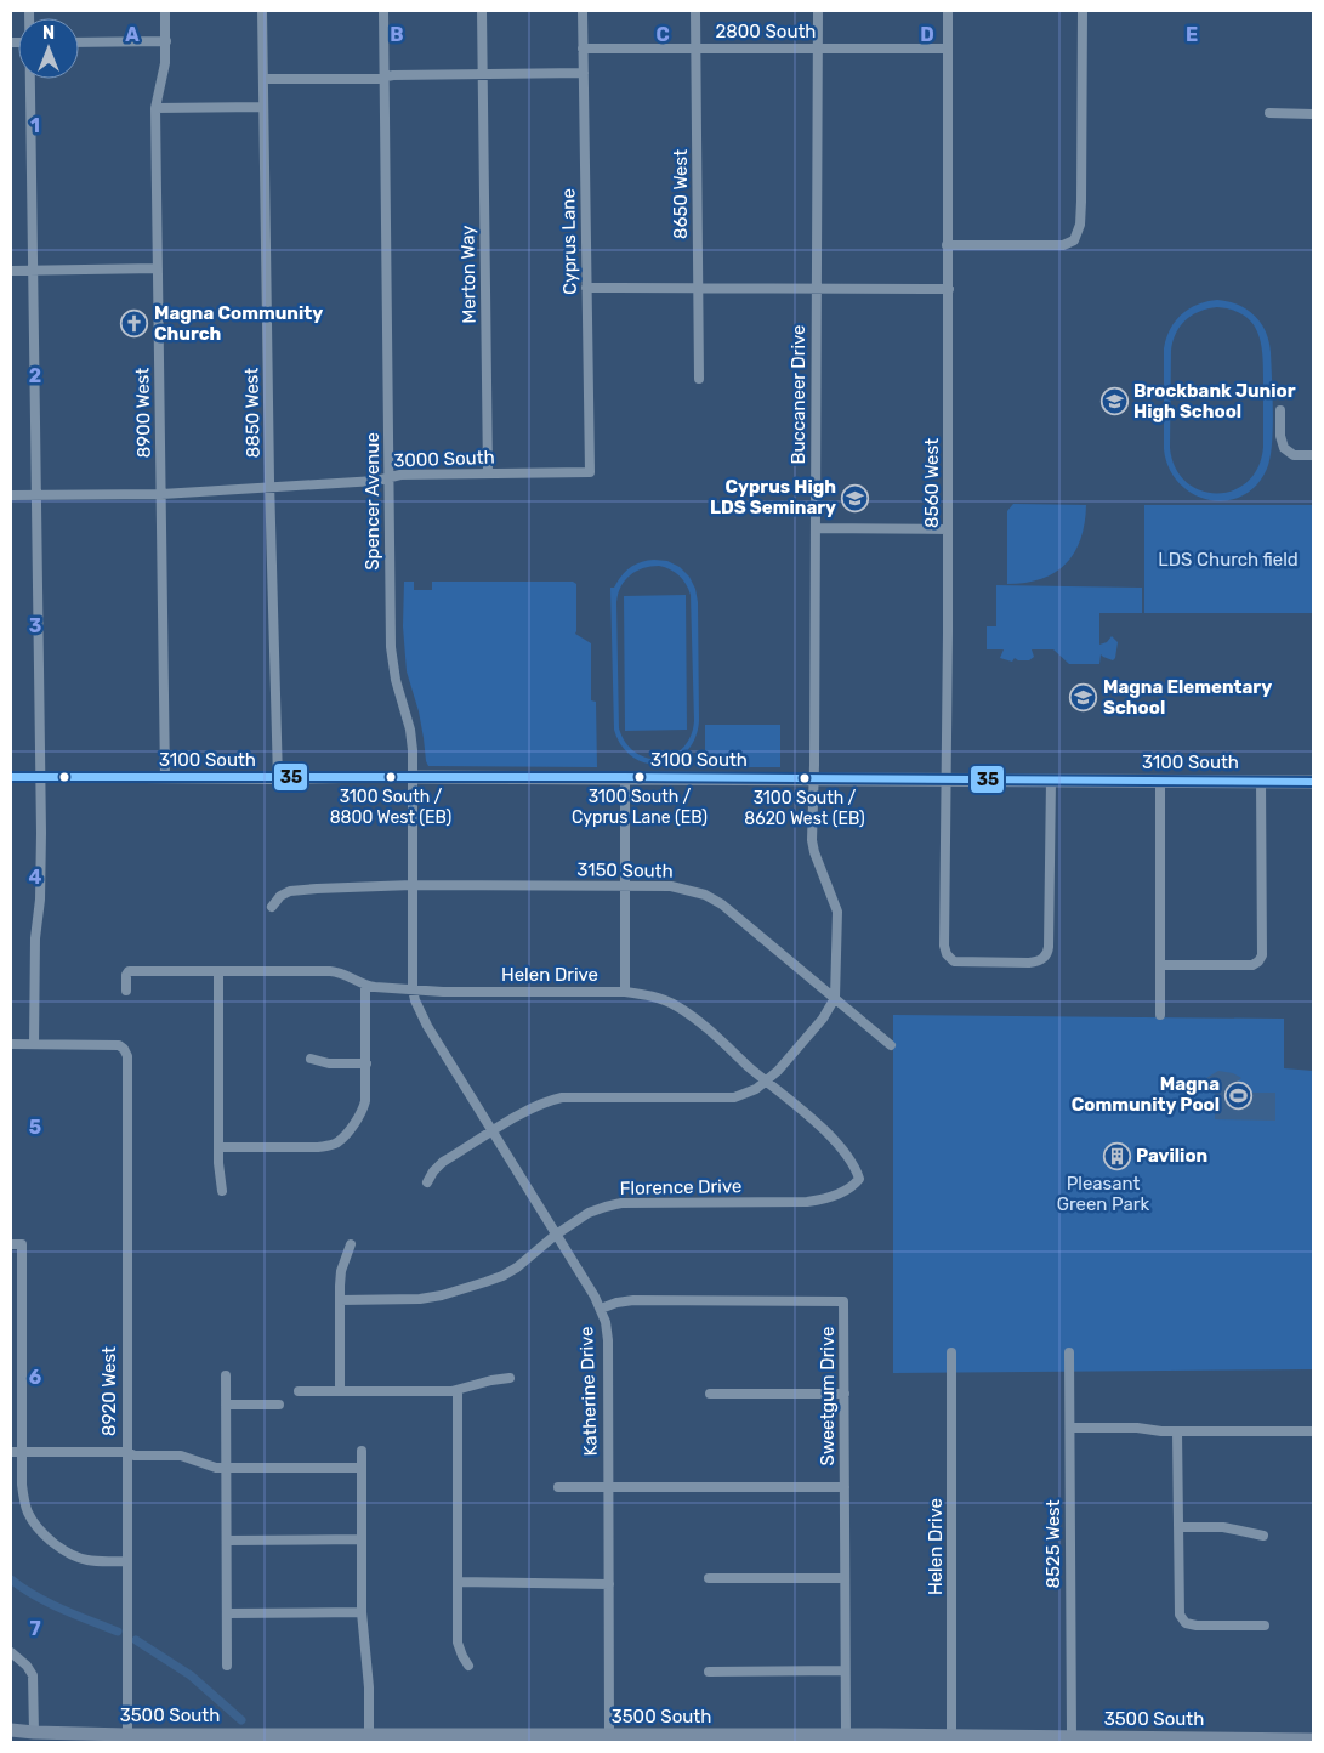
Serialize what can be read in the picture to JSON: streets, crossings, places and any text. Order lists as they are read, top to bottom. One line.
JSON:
{"streets":{"street":["2800 South","8650 West","Cyprus Lane","Merton Way","Buccaneer Drive","8900 West","8850 West","3000 South","8560 West","Spencer Avenue","3100 South","3150 South","Helen Drive","Florence Drive","8920 West","Katherine Drive","Sweetgum Drive","8525 West","3500 South"]},"crossings":[["2800 South","8650 West"],["2800 South","Cyprus Lane"],["2800 South","Buccaneer Drive"],["2800 South","8560 West"],["Cyprus Lane","3000 South"],["Merton Way","3000 South"],["Buccaneer Drive","3100 South"],["Buccaneer Drive","3150 South"],["8900 West","3000 South"],["8900 West","3100 South"],["8850 West","3000 South"],["8850 West","3100 South"],["3000 South","Spencer Avenue"],["8560 West","3100 South"],["Spencer Avenue","3100 South"],["Spencer Avenue","3150 South"],["Spencer Avenue","Helen Drive"],["Spencer Avenue","Katherine Drive"],["Helen Drive","Florence Drive"],["Helen Drive","Katherine Drive"],["Helen Drive","3500 South"],["Florence Drive","Katherine Drive"],["8920 West","3500 South"],["Katherine Drive","Sweetgum Drive"],["Katherine Drive","3500 South"],["Sweetgum Drive","3500 South"],["8525 West","3500 South"]],"parks":["LDS Church field","Pleasant Green Park"],"places":{"church":["Magna Community Church"],"school or university":["Brockbank Junior High School","Cyprus High LDS Seminary","Magna Elementary School"],"other":["3100 South / 8800 West (EB)","3100 South / Cyprus Lane (EB)","3100 South / 8620 West (EB)"],"sports":["Magna Community Pool"],"building":["Pavilion"]},"lines":["transit line 35"],"north":"top","grid":{"columns":["A","B","C","D","E"],"rows":["1","2","3","4","5","6","7"]}}
